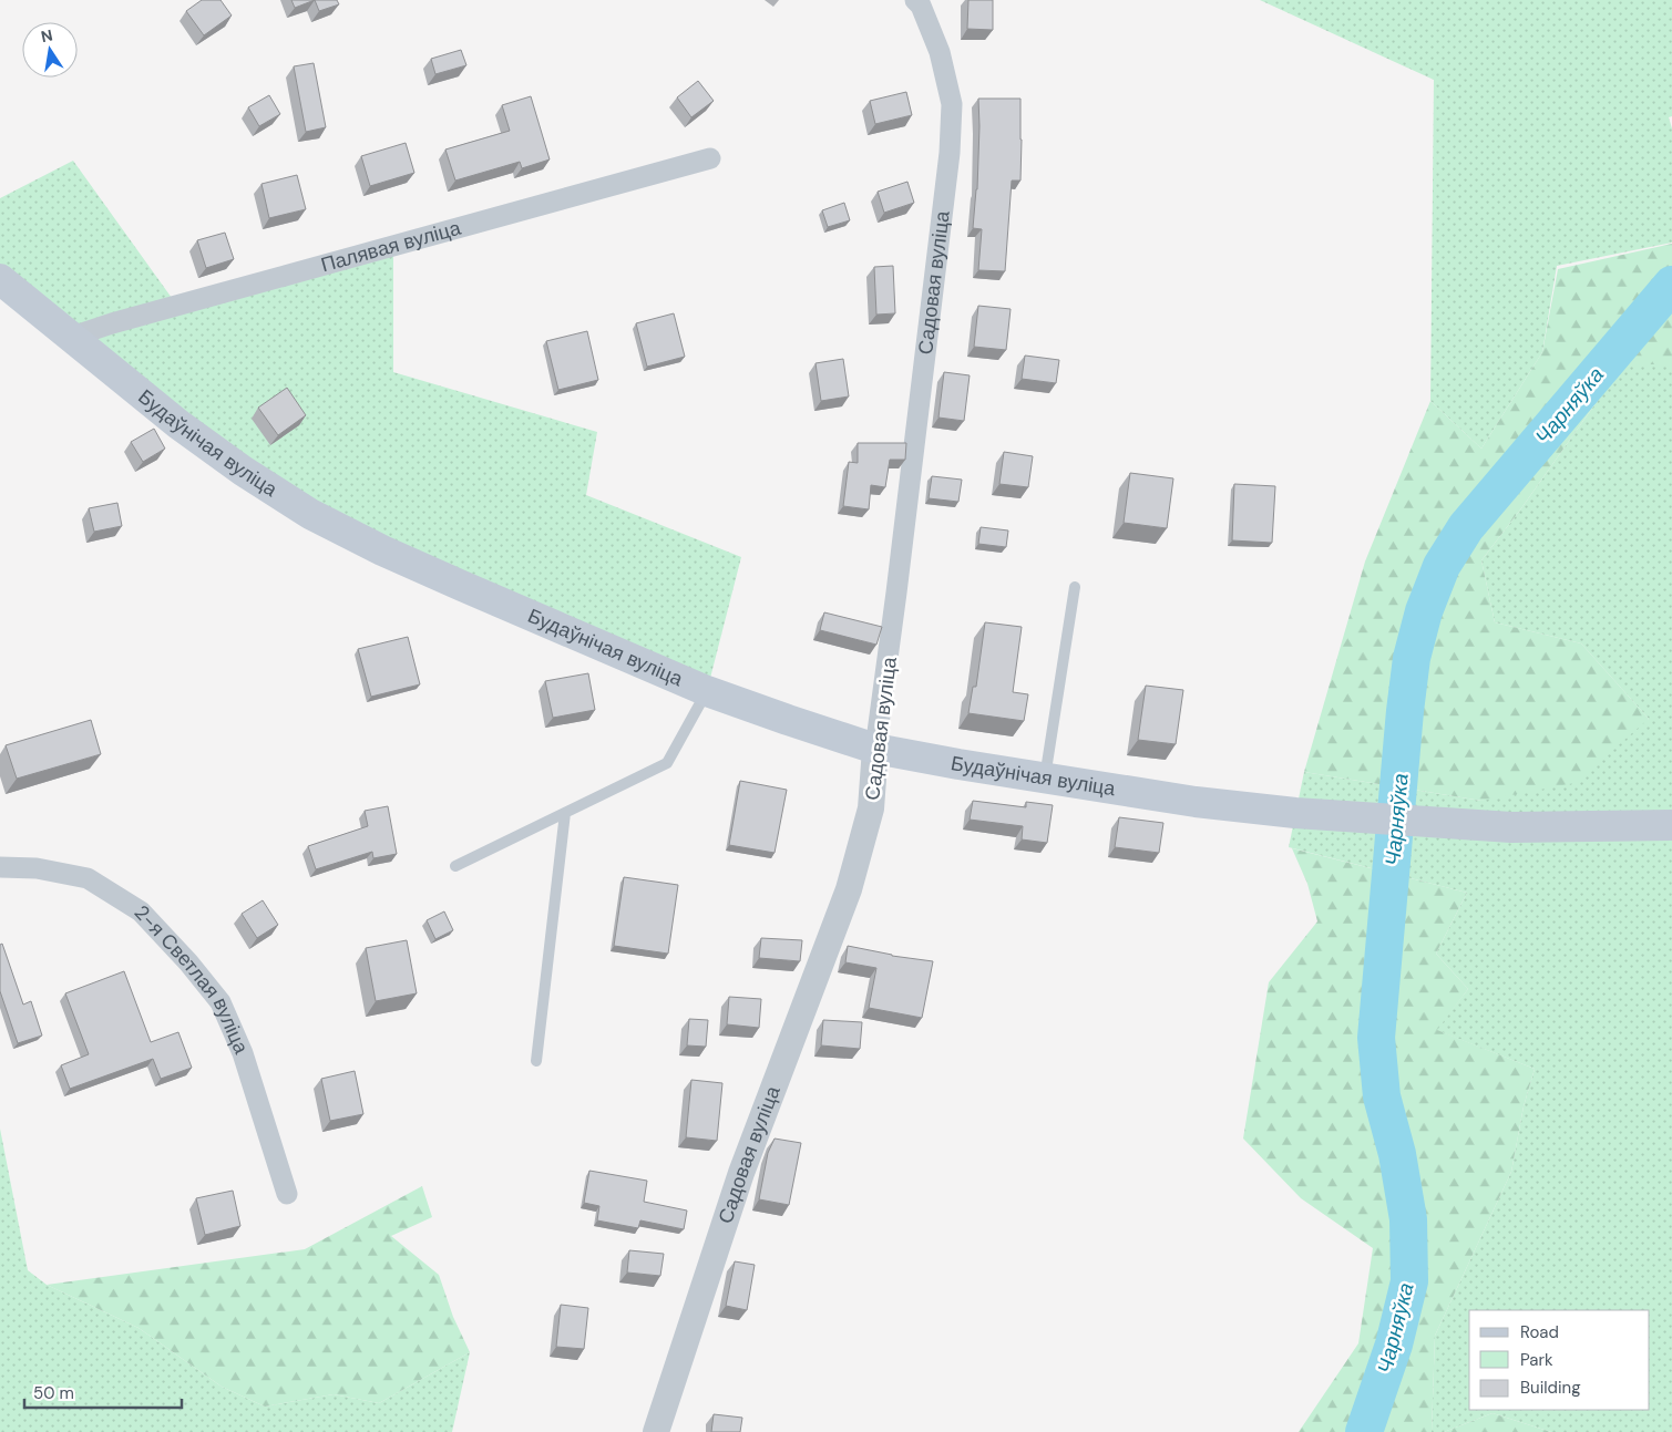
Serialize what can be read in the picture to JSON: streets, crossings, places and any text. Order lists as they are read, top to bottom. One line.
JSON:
{"streets":{"main road":["Будаўнічая вуліца"],"street":["Палявая вуліца","Садовая вуліца","2-я Светлая вуліца"]},"crossings":[["Палявая вуліца","Будаўнічая вуліца"],["Садовая вуліца","Будаўнічая вуліца"]],"water":["Чарняўка"],"legend":["Road","Park","Building"],"scale_bar":"50 m","north":"top"}
